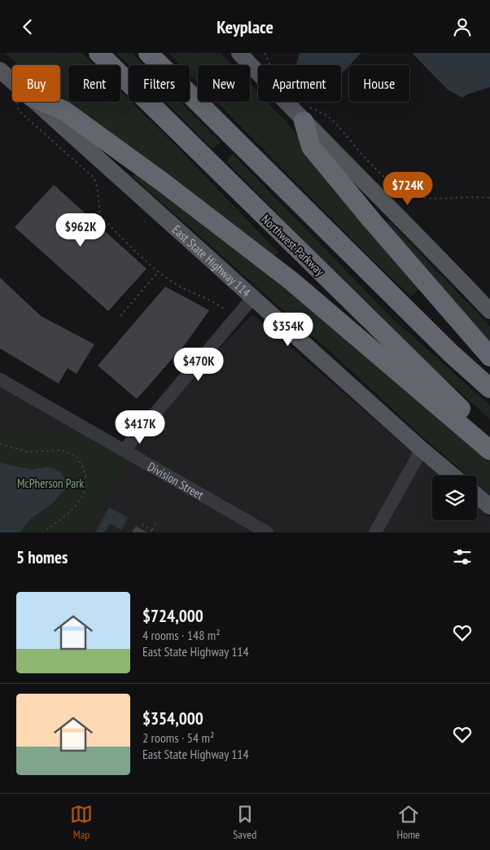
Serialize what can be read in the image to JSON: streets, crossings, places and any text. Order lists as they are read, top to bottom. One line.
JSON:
{"streets":{"highway":["Northwest Parkway"],"main road":["East State Highway 114"],"street":["Division Street"]},"parks":["McPherson Park"],"page":{"header":"Keyplace","chip":["Buy","Rent","Filters","New","Apartment","House"],"price":["$724K","$962K","$354K","$470K","$417K"],"heading":"5 homes","list":[{"name":"$724,000","note":"4 rooms · 148 m² · East State Highway 114"},{"name":"$354,000","note":"2 rooms · 54 m² · East State Highway 114"}],"tabs":["Map","Saved","Home"]}}
